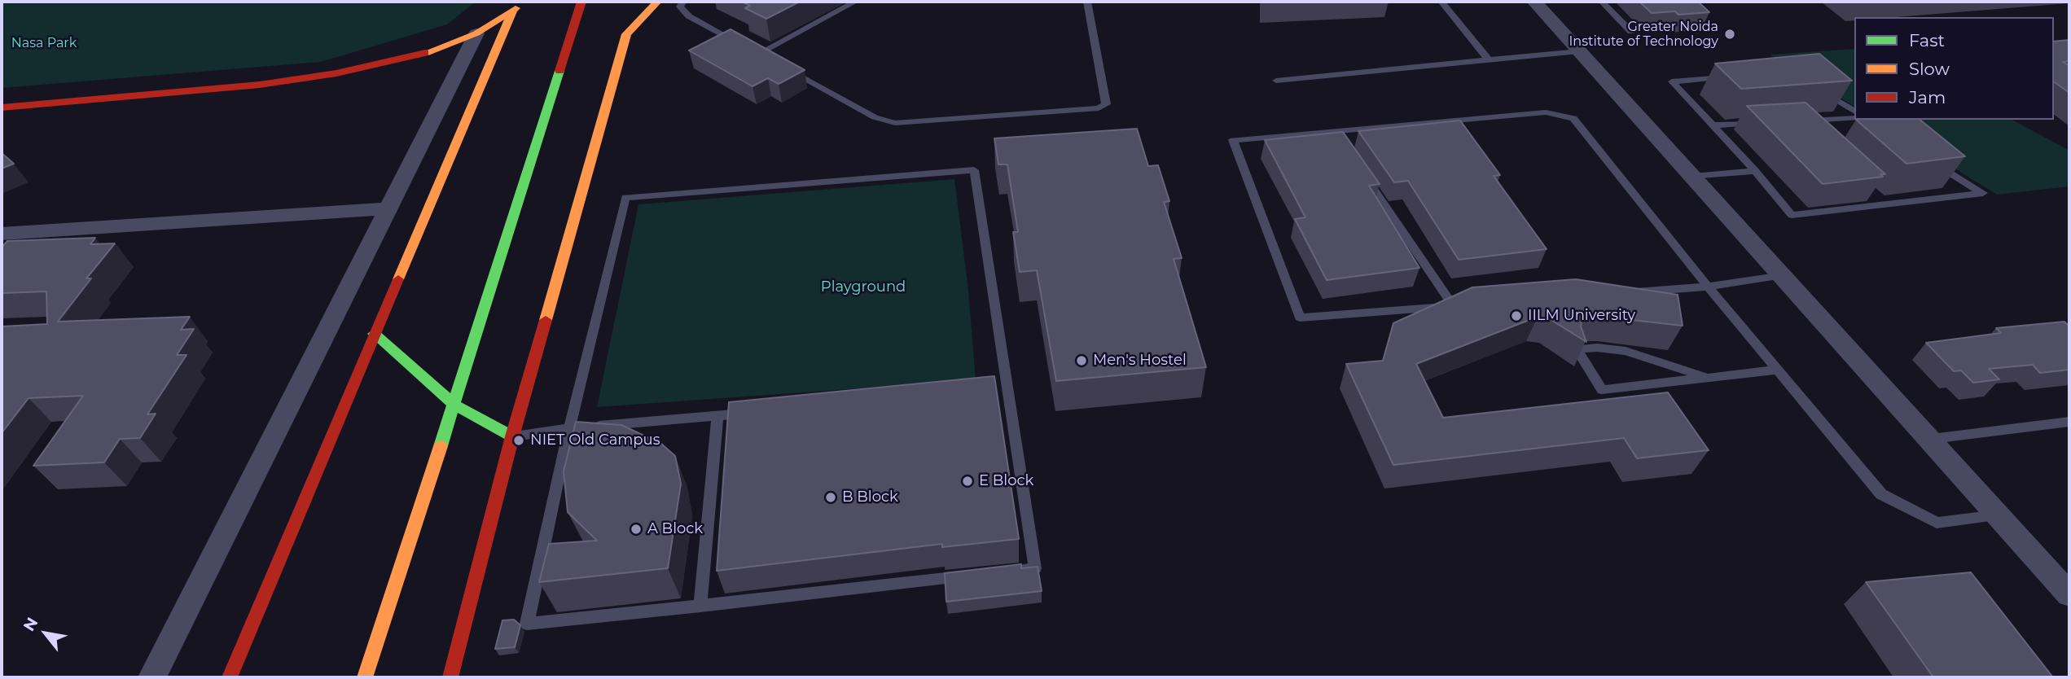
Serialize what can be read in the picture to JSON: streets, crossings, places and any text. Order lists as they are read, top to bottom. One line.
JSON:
{"parks":["Nasa Park","Playground"],"places":["Greater Noida Institute of Technology","IILM University","Men's Hostel","NIET Old Campus","E Block","B Block","A Block"],"legend":["Fast","Slow","Jam"],"north":"top left"}
